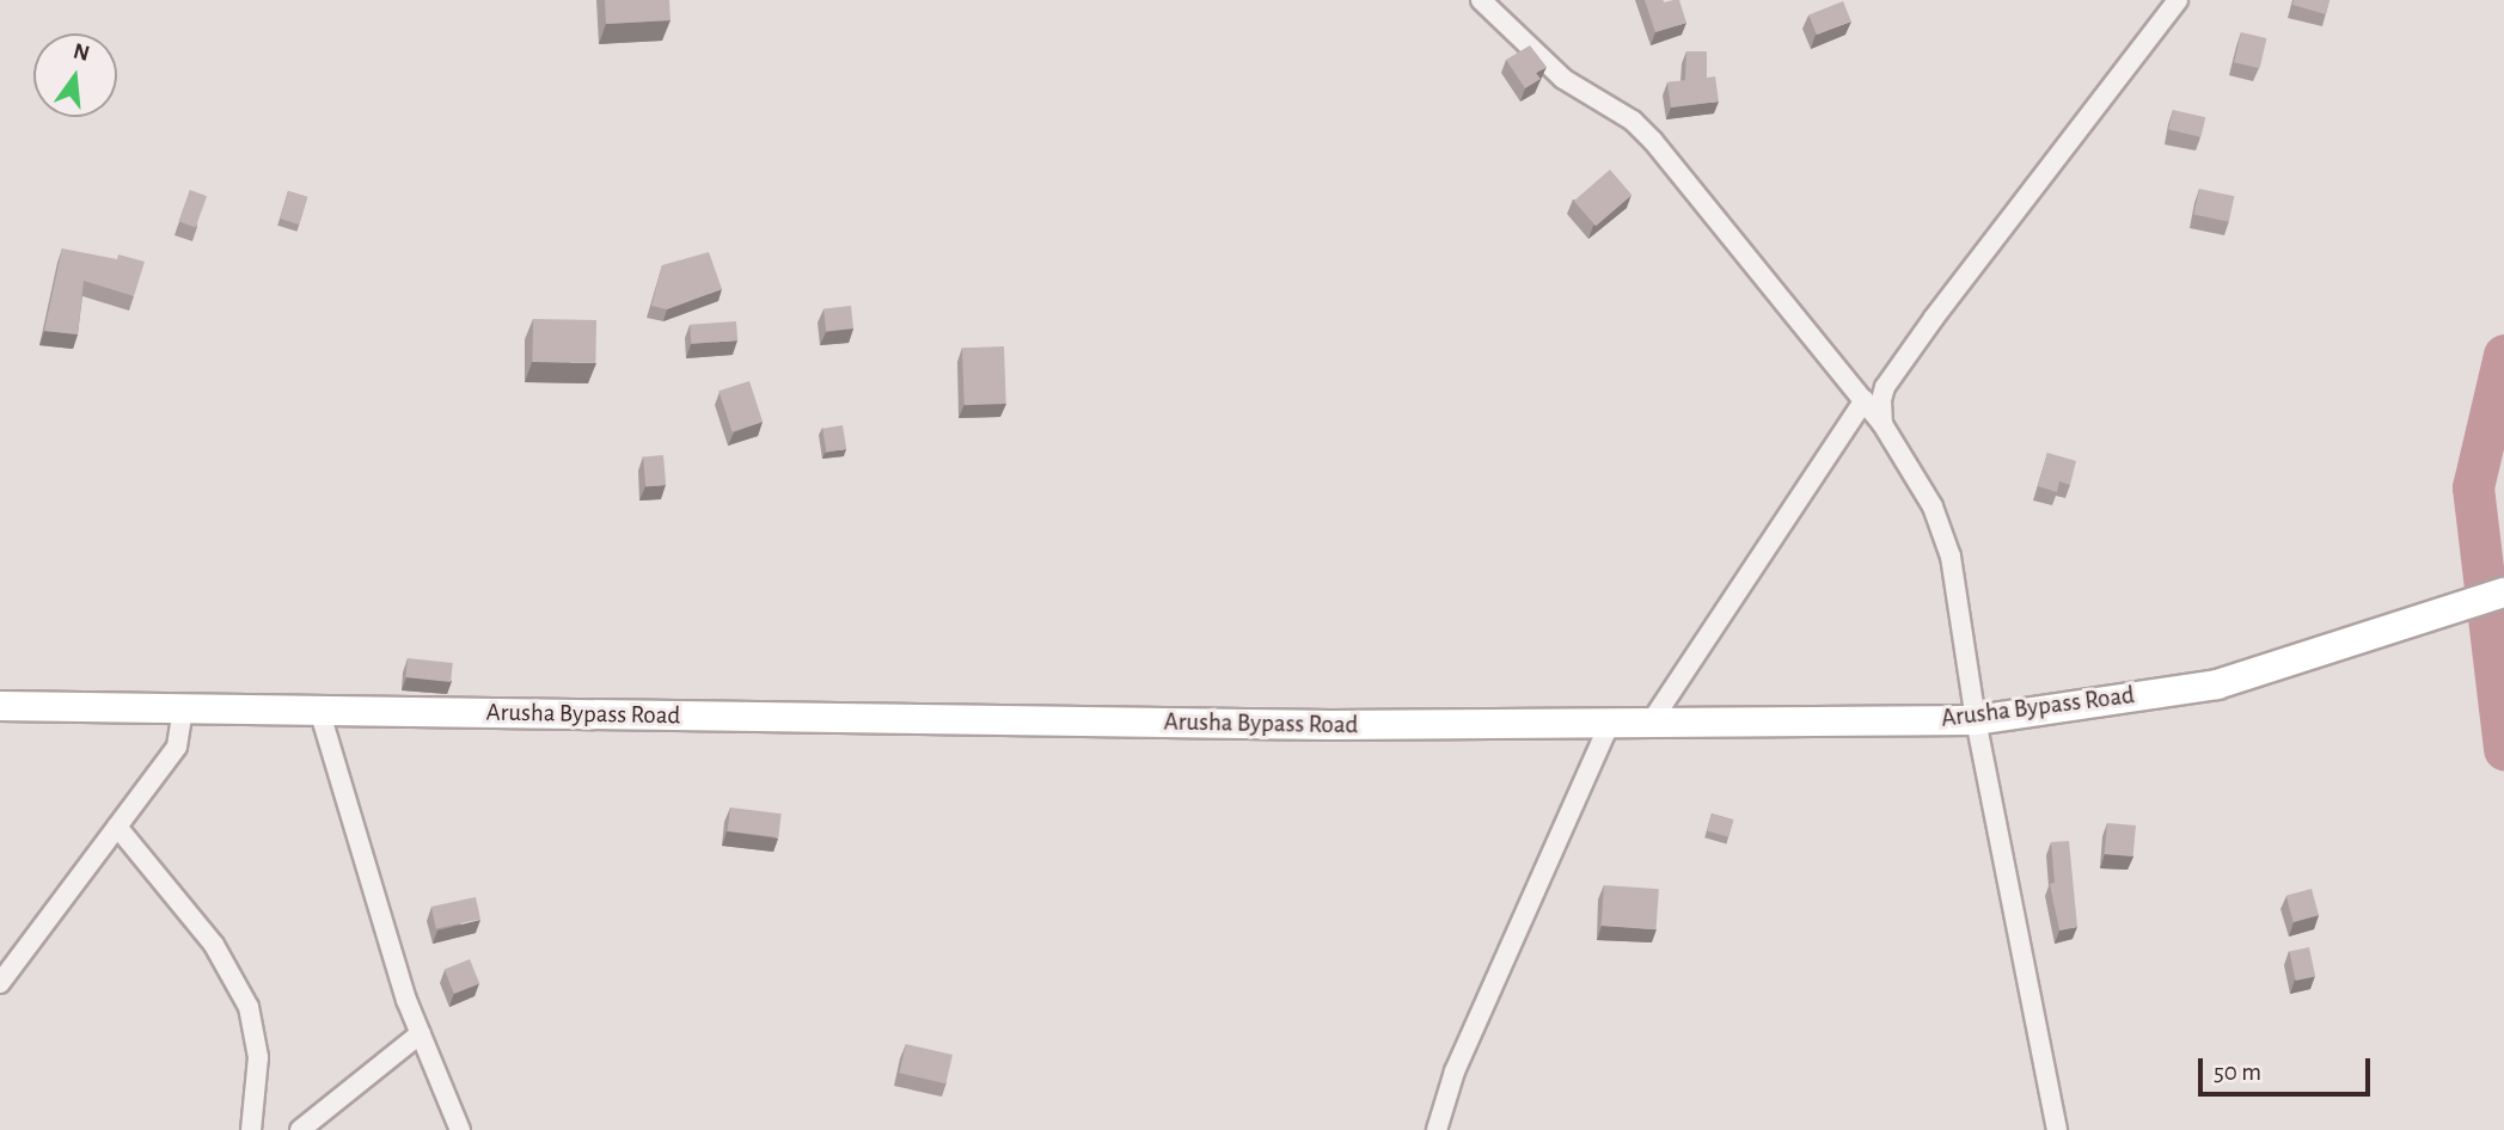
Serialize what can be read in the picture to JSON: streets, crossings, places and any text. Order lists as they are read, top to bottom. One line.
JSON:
{"streets":{"main road":["Arusha Bypass Road"]},"scale_bar":"50 m","north":"top"}
